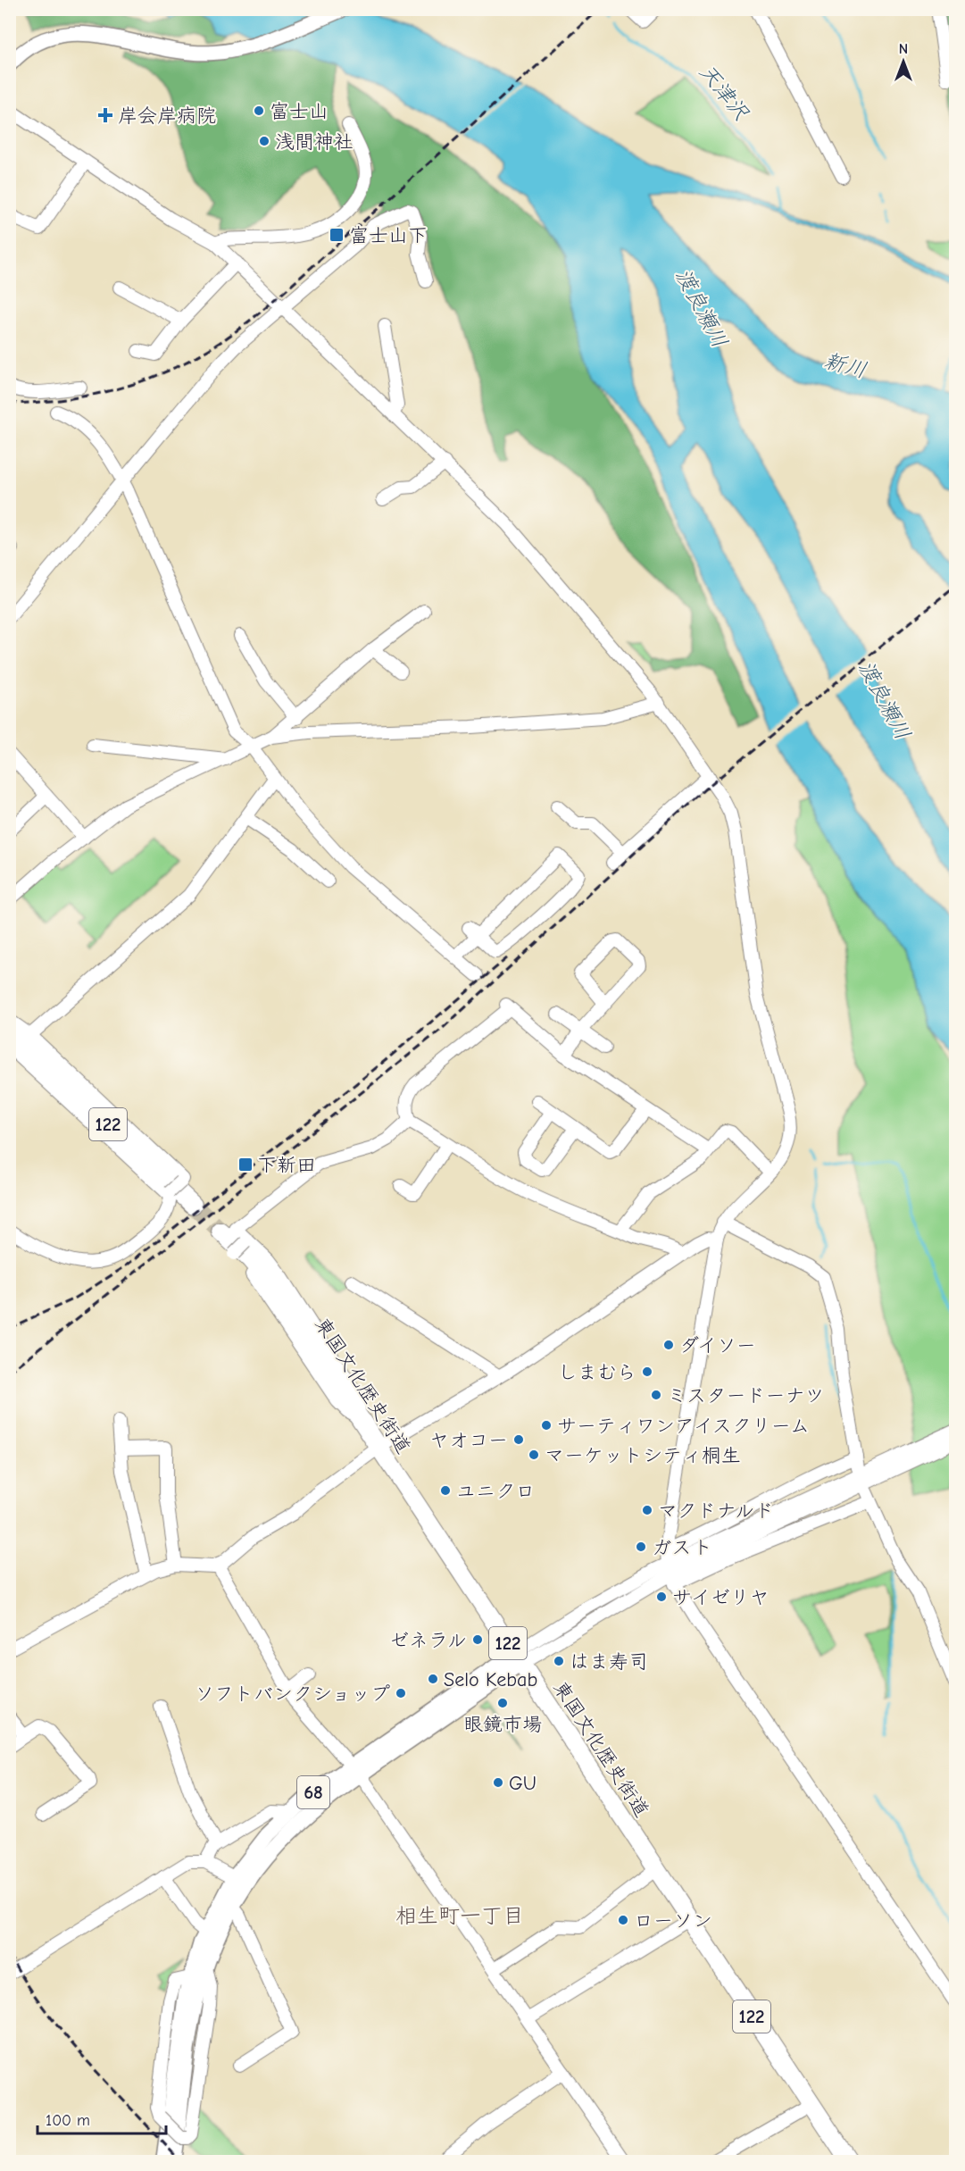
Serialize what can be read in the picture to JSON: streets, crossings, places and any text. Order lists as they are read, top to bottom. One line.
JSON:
{"streets":{"highway":["122","東国文化歴史街道"],"main road":["68"]},"crossings":[["東国文化歴史街道","68"]],"districts":["相生町一丁目"],"water":["天津沢","渡良瀬川","新川"],"places":{"other":["富士山","浅間神社","ダイソー","しまむら","ミスタードーナツ","サーティワンアイスクリーム","ヤオコー","マーケットシティ桐生","ユニクロ","マクドナルド","ガスト","サイゼリヤ","ゼネラル","はま寿司","Selo Kebab","ソフトバンクショップ","眼鏡市場","GU","ローソン"],"health":["岸会岸病院"],"transit":["富士山下","下新田"]},"scale_bar":"100 m","north":"top"}
